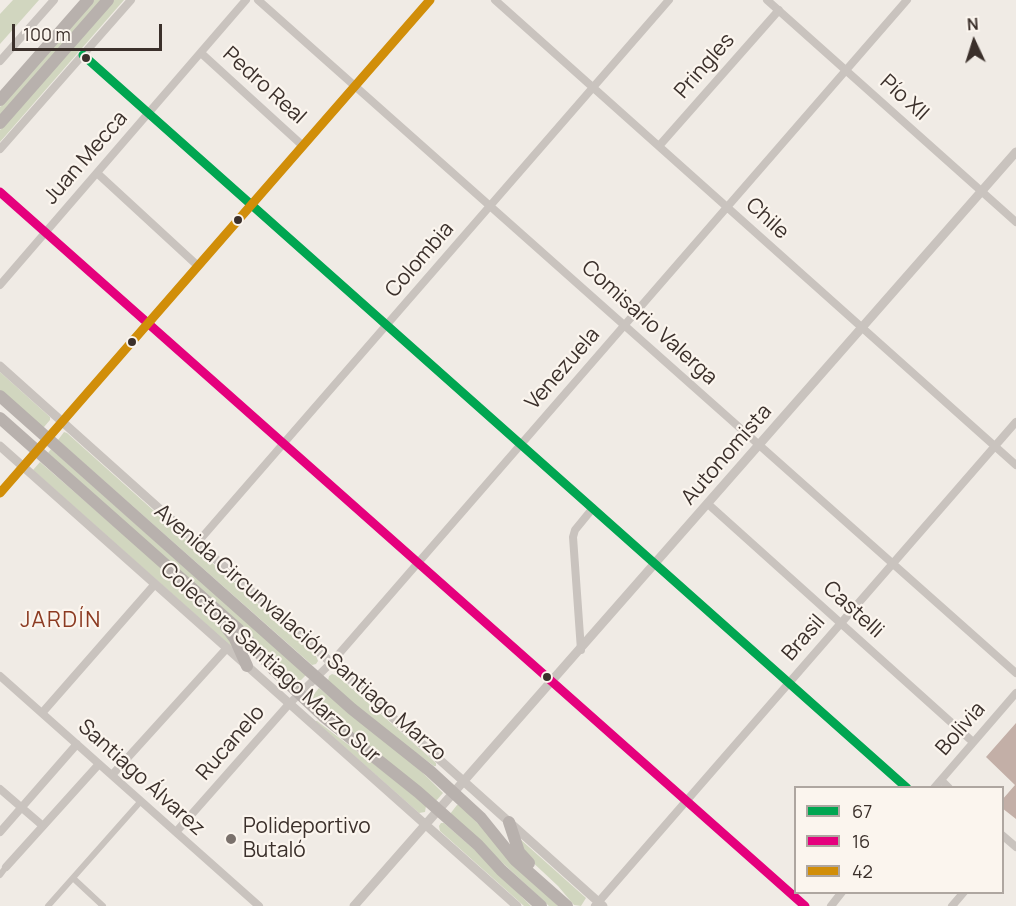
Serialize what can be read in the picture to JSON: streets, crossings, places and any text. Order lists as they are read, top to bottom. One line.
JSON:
{"streets":{"main road":["Avenida Circunvalación Santiago Marzo"],"street":["Pringles","Pedro Real","Pío XII","Juan Mecca","Chile","Colombia","Comisario Valerga","Venezuela","Autonomista","Castelli","Brasil","Colectora Santiago Marzo Sur","Bolivia","Rucanelo","Santiago Álvarez"]},"crossings":[["Pringles","Pío XII"],["Pringles","Chile"],["Pedro Real","Juan Mecca"],["Pío XII","Venezuela"],["Pío XII","Autonomista"],["Chile","Colombia"],["Chile","Venezuela"],["Chile","Autonomista"],["Chile","Brasil"],["Colombia","Comisario Valerga"],["Colombia","Colectora Santiago Marzo Sur"],["Comisario Valerga","Venezuela"],["Comisario Valerga","Autonomista"],["Comisario Valerga","Brasil"],["Venezuela","Avenida Circunvalación Santiago Marzo"],["Venezuela","Colectora Santiago Marzo Sur"],["Venezuela","Rucanelo"],["Autonomista","Castelli"],["Autonomista","Avenida Circunvalación Santiago Marzo"],["Autonomista","Colectora Santiago Marzo Sur"],["Castelli","Brasil"],["Castelli","Bolivia"],["Brasil","Colectora Santiago Marzo Sur"],["Colectora Santiago Marzo Sur","Rucanelo"],["Rucanelo","Santiago Álvarez"]],"districts":["JARDÍN"],"places":["Polideportivo Butaló"],"lines":["transit line 42","transit line 67","transit line 16"],"legend":["67","16","42"],"scale_bar":"100 m","north":"top"}
